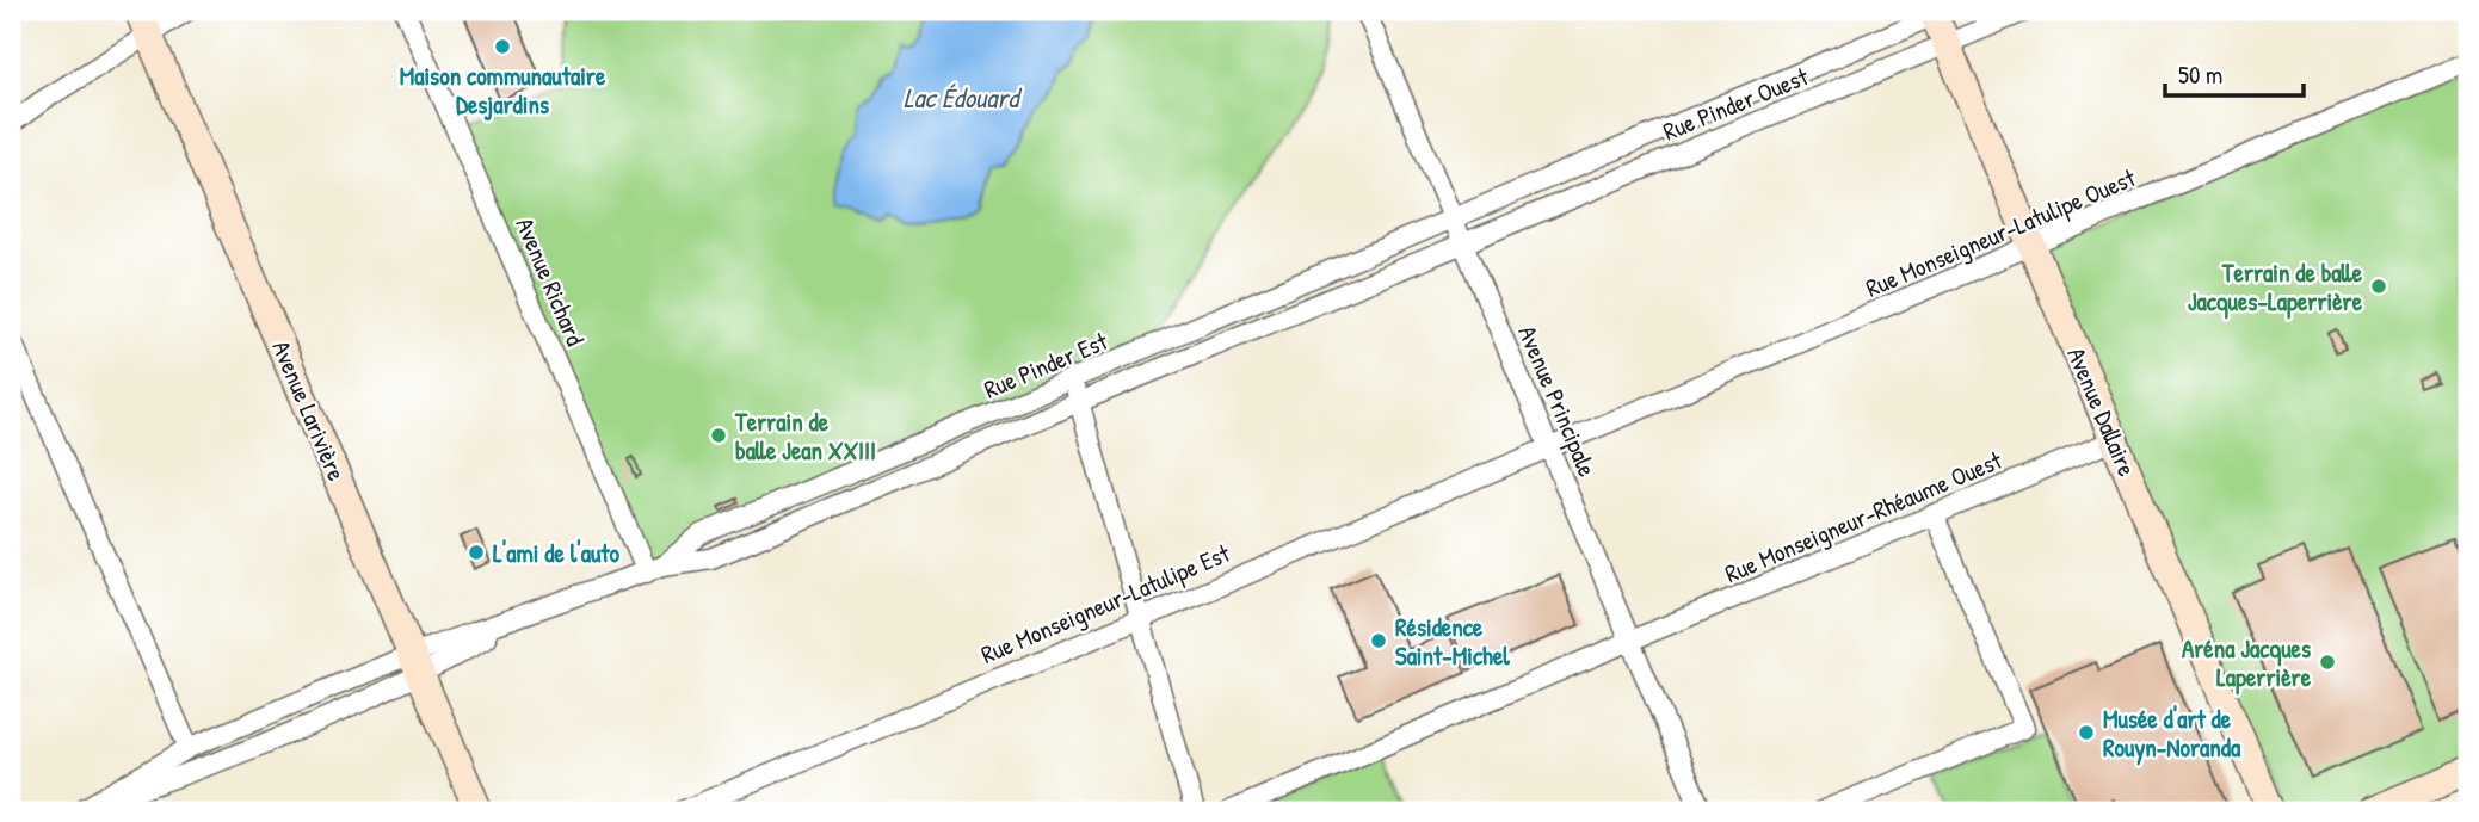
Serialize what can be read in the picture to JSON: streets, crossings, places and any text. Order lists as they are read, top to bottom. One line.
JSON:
{"streets":{"street":["Rue Pinder Ouest","Rue Monseigneur-Latulipe Ouest","Avenue Richard","Rue Pinder Est","Avenue Principale","Avenue Larivière","Avenue Dallaire","Rue Monseigneur-Rhéaume Ouest","Rue Monseigneur-Latulipe Est"]},"crossings":[["Rue Pinder Ouest","Rue Pinder Est"],["Rue Pinder Ouest","Avenue Principale"],["Rue Pinder Ouest","Avenue Dallaire"],["Rue Monseigneur-Latulipe Ouest","Avenue Principale"],["Rue Monseigneur-Latulipe Ouest","Avenue Dallaire"],["Rue Monseigneur-Latulipe Ouest","Rue Monseigneur-Latulipe Est"],["Avenue Richard","Rue Pinder Est"],["Rue Pinder Est","Avenue Principale"],["Rue Pinder Est","Avenue Larivière"],["Avenue Principale","Rue Monseigneur-Rhéaume Ouest"],["Avenue Principale","Rue Monseigneur-Latulipe Est"],["Avenue Dallaire","Rue Monseigneur-Rhéaume Ouest"]],"water":["Lac Édouard"],"places":["Maison communautaire Desjardins","Terrain de balle Jacques-Laperrière","Terrain de balle Jean XXIII","L'ami de l'auto","Résidence Saint-Michel","Aréna Jacques Laperrière","Musée d'art de Rouyn-Noranda"],"scale_bar":"50 m"}
